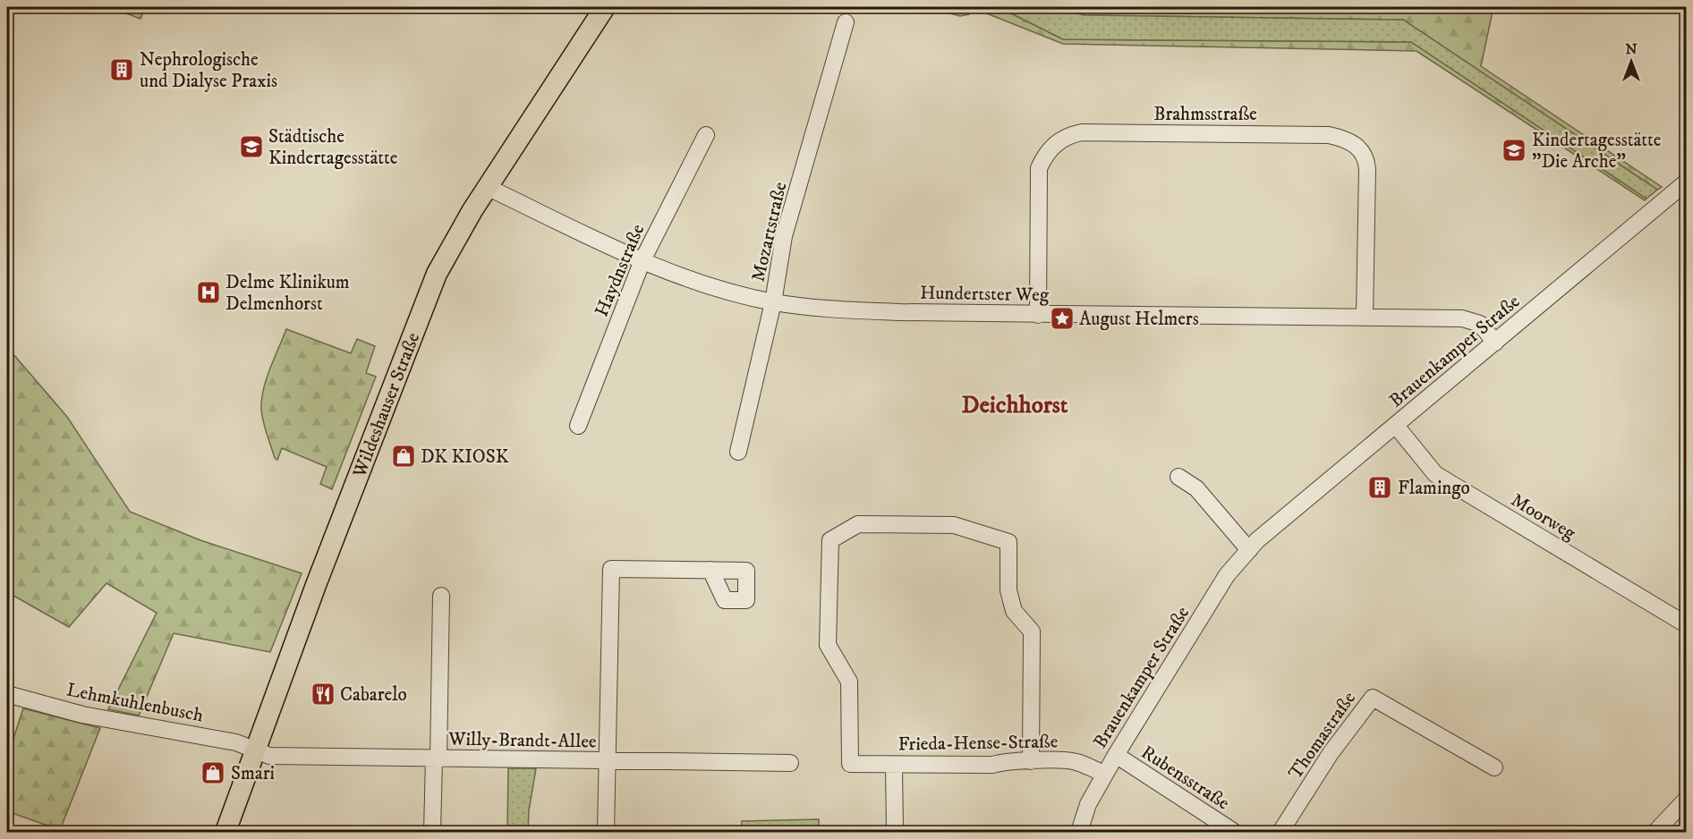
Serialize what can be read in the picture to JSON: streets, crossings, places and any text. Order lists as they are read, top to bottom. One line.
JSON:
{"streets":{"main road":["Wildeshauser Straße"],"street":["Brahmsstraße","Mozartstraße","Haydnstraße","Hundertster Weg","Brauenkamper Straße","Moorweg","Lehmkuhlenbusch","Thomastraße","Willy-Brandt-Allee","Frieda-Hense-Straße","Rubensstraße"]},"crossings":[["Brahmsstraße","Hundertster Weg"],["Mozartstraße","Hundertster Weg"],["Haydnstraße","Hundertster Weg"],["Hundertster Weg","Brauenkamper Straße"],["Hundertster Weg","Wildeshauser Straße"],["Brauenkamper Straße","Moorweg"],["Brauenkamper Straße","Frieda-Hense-Straße"],["Brauenkamper Straße","Rubensstraße"],["Wildeshauser Straße","Lehmkuhlenbusch"],["Wildeshauser Straße","Willy-Brandt-Allee"],["Lehmkuhlenbusch","Willy-Brandt-Allee"]],"districts":["Deichhorst"],"places":{"building":["Nephrologische und Dialyse Praxis","Flamingo"],"school or university":["Städtische Kindertagesstätte","Kindertagesstätte \"Die Arche\""],"hospital":["Delme Klinikum Delmenhorst"],"place":["August Helmers"],"shop":["DK KIOSK","Smari"],"restaurant":["Cabarelo"]},"north":"top"}
